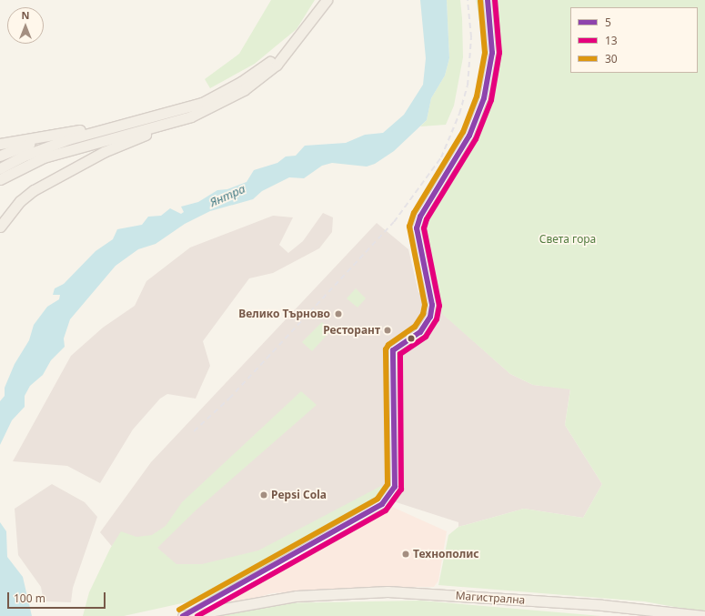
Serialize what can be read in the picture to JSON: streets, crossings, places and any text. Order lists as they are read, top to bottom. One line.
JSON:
{"streets":{"main road":["Магистрална"]},"water":["Янтра"],"parks":["Света гора"],"places":["Велико Търново","Ресторант","Pepsi Cola","Технополис"],"lines":["transit line 5","transit line 13","transit line 30"],"legend":["5","13","30"],"scale_bar":"100 m","north":"top"}
